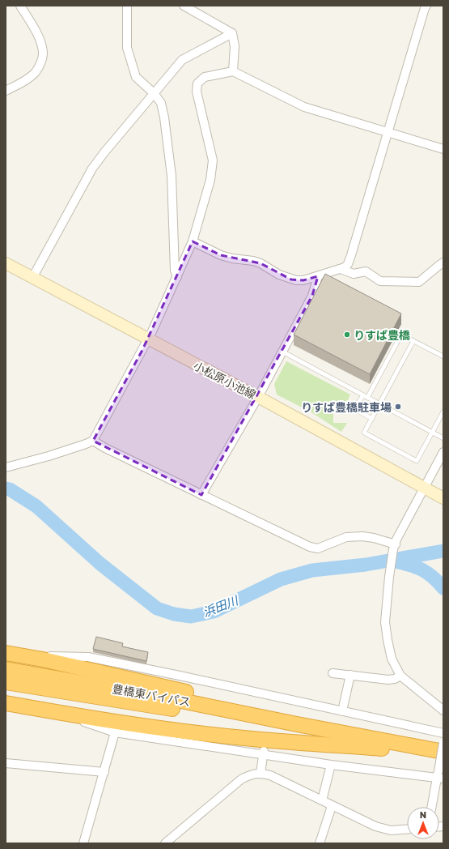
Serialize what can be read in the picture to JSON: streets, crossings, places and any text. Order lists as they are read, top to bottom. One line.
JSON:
{"streets":{"highway":["豊橋東バイパス"],"main road":["小松原小池線"]},"water":["浜田川"],"places":["りすぱ豊橋","りすぱ豊橋駐車場"],"north":"top"}
